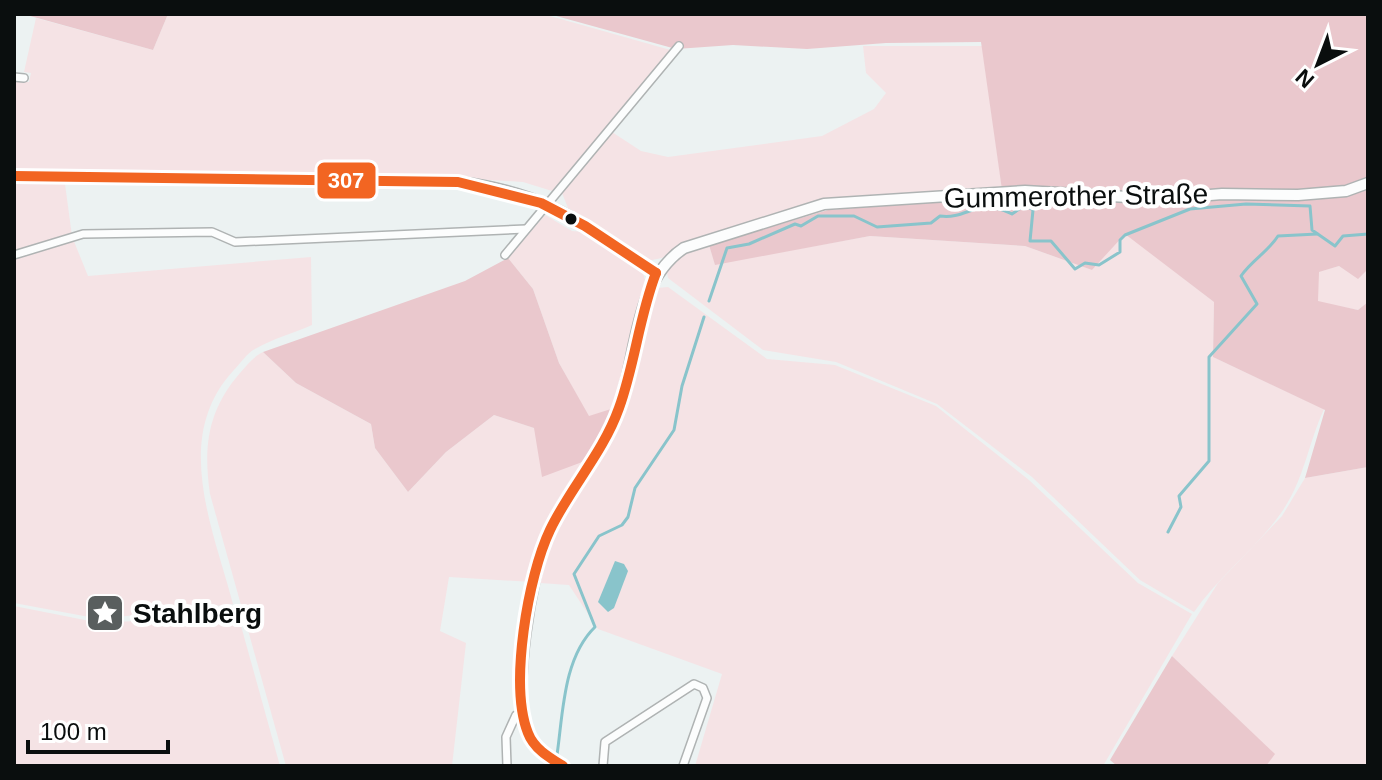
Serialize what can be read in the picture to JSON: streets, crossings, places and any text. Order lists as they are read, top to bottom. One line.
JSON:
{"streets":{"street":["Gummerother Straße"]},"places":{"place":["Stahlberg"]},"lines":["transit line 307"],"scale_bar":"100 m","north":"bottom left"}
